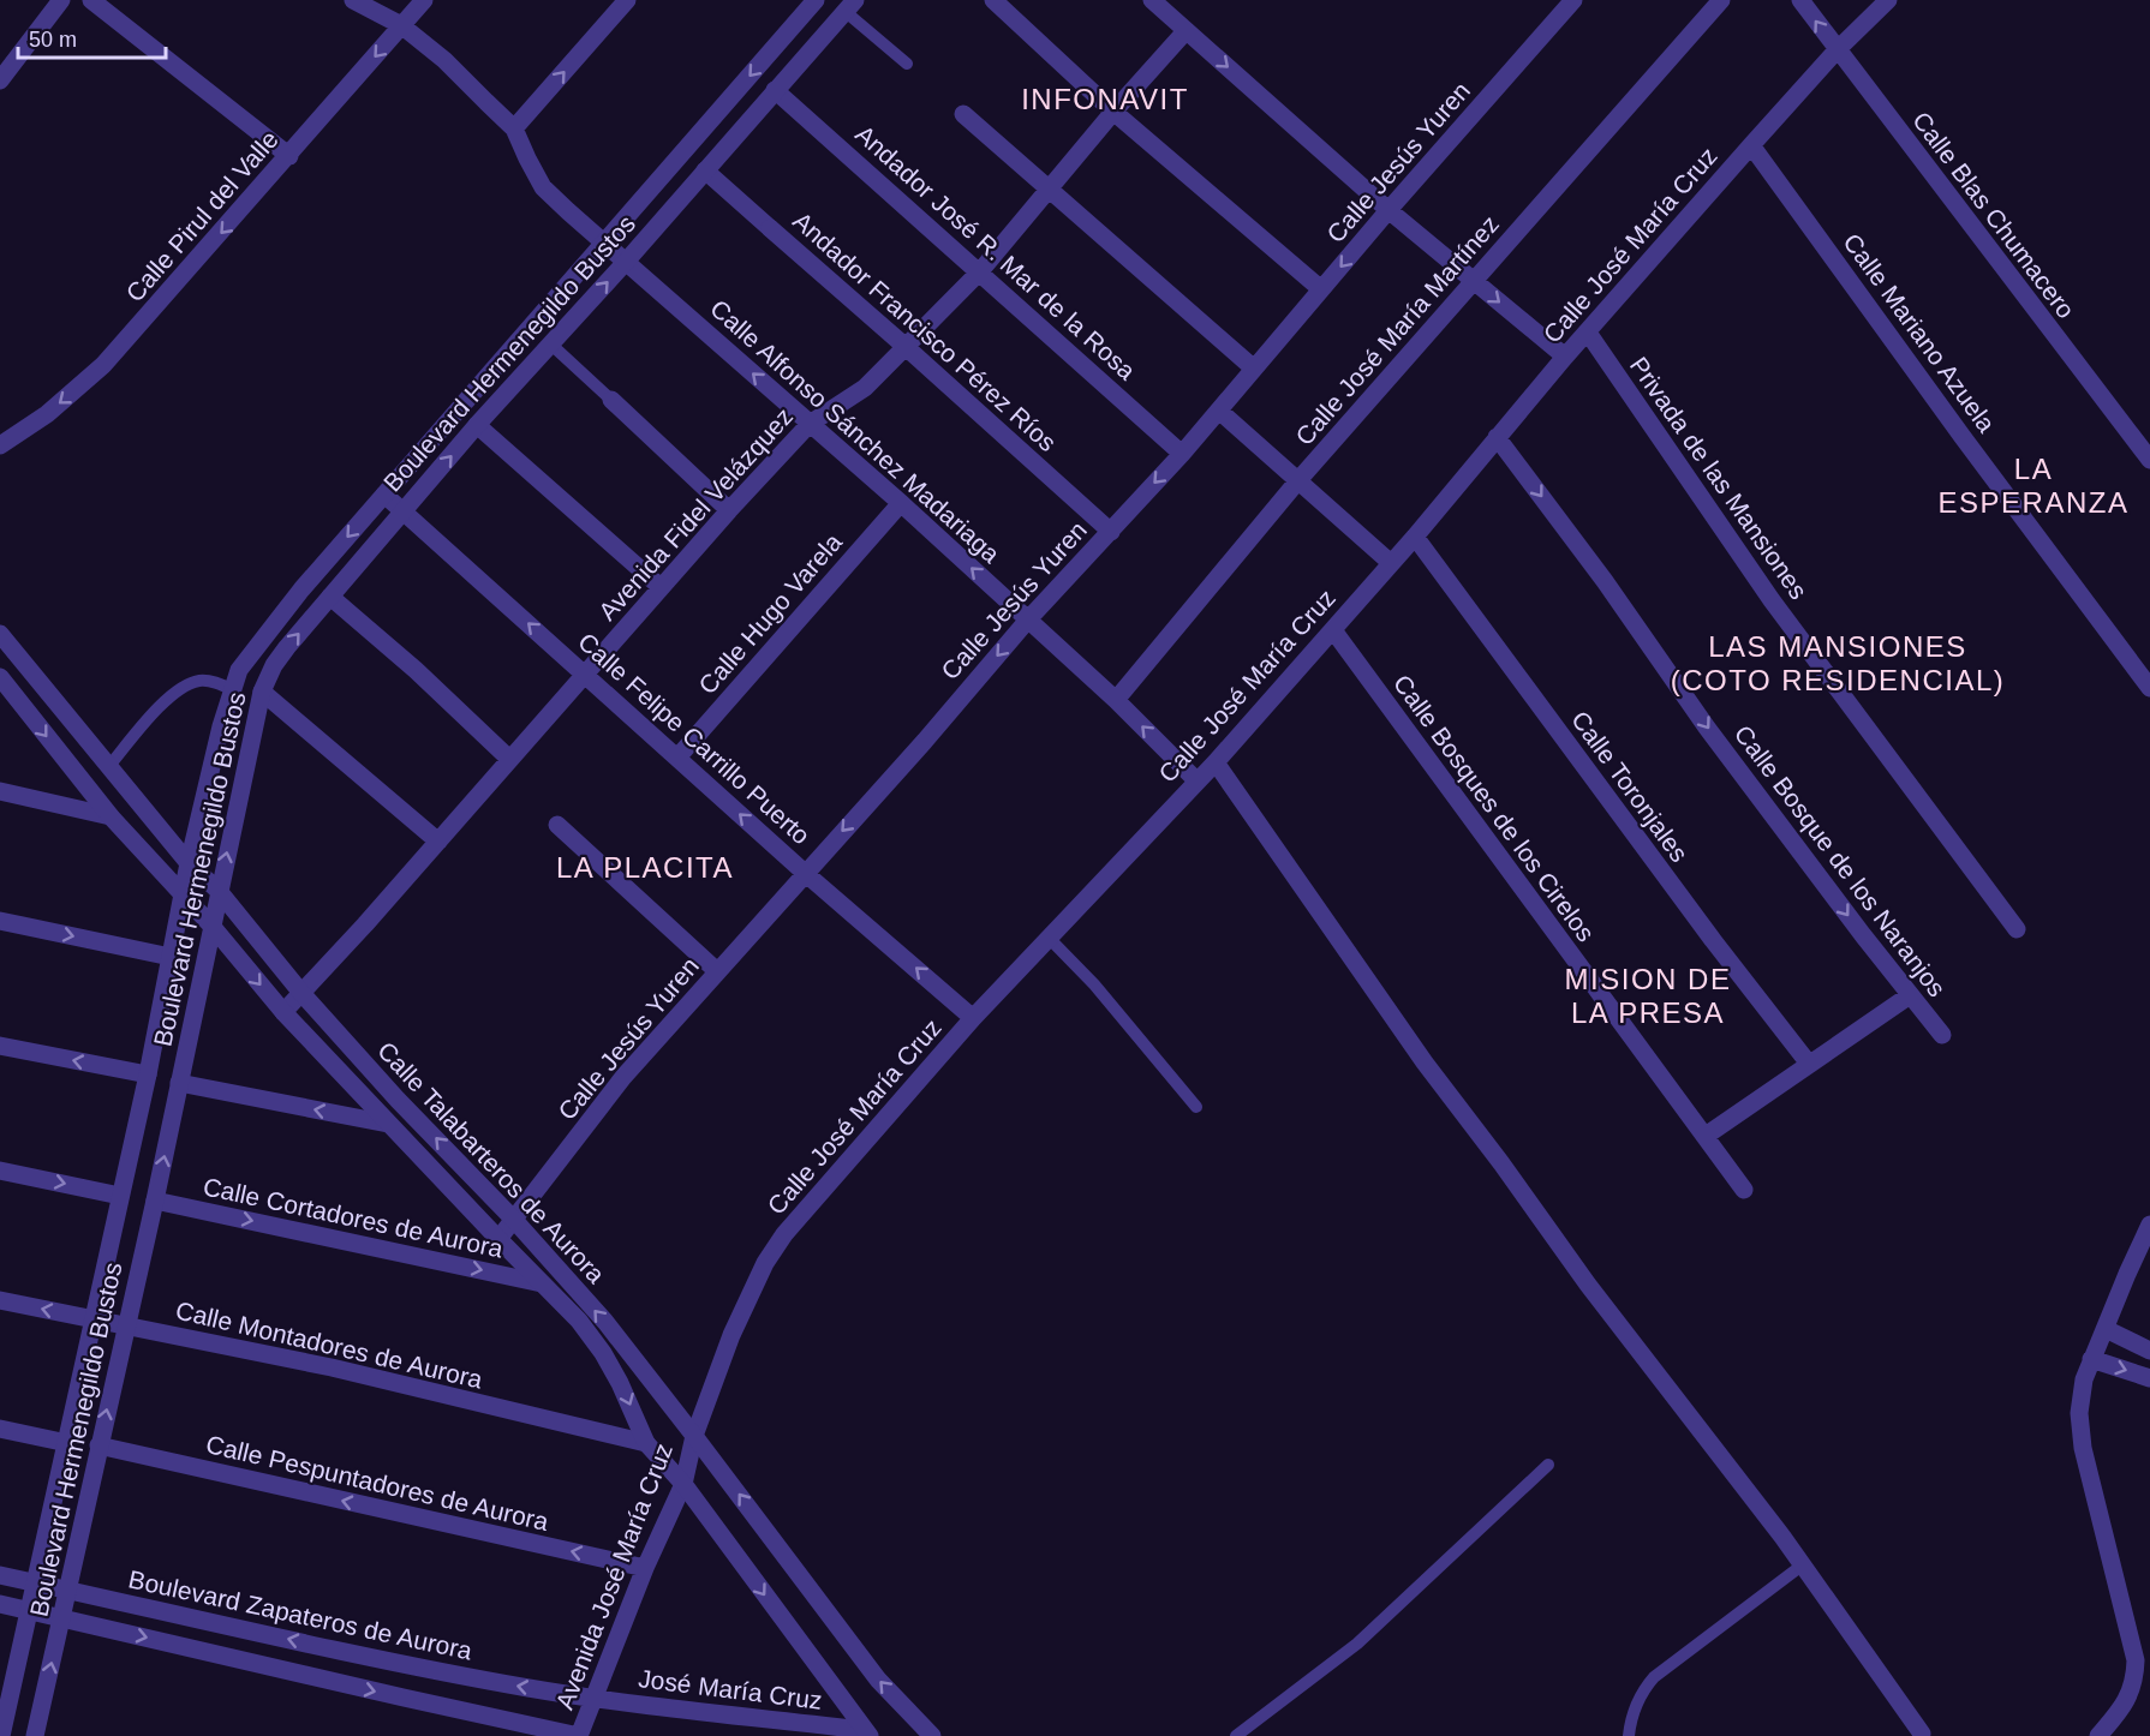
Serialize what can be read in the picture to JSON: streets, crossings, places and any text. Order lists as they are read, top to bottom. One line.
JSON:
{"streets":{"street":["Calle Jesús Yuren","Calle Blas Chumacero","Calle Pirul del Valle","Calle José María Cruz","Andador José R. Mar de la Rosa","Calle José María Martínez","Andador Francisco Pérez Ríos","Calle Mariano Azuela","Boulevard Hermenegildo Bustos","Calle Alfonso Sánchez Madariaga","Privada de las Mansiones","Avenida Fidel Velázquez","Calle Hugo Varela","Calle Felipe Carrillo Puerto","Calle Toronjales","Calle Bosques de los Cirelos","Calle Bosque de los Naranjos","Calle Talabarteros de Aurora","Calle Cortadores de Aurora","Calle Montadores de Aurora","Calle Pespuntadores de Aurora","Avenida José María Cruz","Boulevard Zapateros de Aurora","José María Cruz"]},"crossings":[["Calle Jesús Yuren","Andador José R. Mar de la Rosa"],["Calle Jesús Yuren","Andador Francisco Pérez Ríos"],["Calle Jesús Yuren","Calle Alfonso Sánchez Madariaga"],["Calle Jesús Yuren","Calle Felipe Carrillo Puerto"],["Calle Jesús Yuren","Calle Talabarteros de Aurora"],["Calle Blas Chumacero","Calle José María Cruz"],["Calle José María Cruz","Calle Mariano Azuela"],["Calle José María Cruz","Calle Alfonso Sánchez Madariaga"],["Calle José María Cruz","Privada de las Mansiones"],["Calle José María Cruz","Calle Felipe Carrillo Puerto"],["Calle José María Cruz","Calle Toronjales"],["Calle José María Cruz","Calle Bosques de los Cirelos"],["Calle José María Cruz","Calle Bosque de los Naranjos"],["Calle José María Cruz","Calle Talabarteros de Aurora"],["Calle José María Cruz","Avenida José María Cruz"],["Andador José R. Mar de la Rosa","Boulevard Hermenegildo Bustos"],["Andador José R. Mar de la Rosa","Avenida Fidel Velázquez"],["Calle José María Martínez","Calle Alfonso Sánchez Madariaga"],["Andador Francisco Pérez Ríos","Boulevard Hermenegildo Bustos"],["Andador Francisco Pérez Ríos","Avenida Fidel Velázquez"],["Boulevard Hermenegildo Bustos","Calle Alfonso Sánchez Madariaga"],["Boulevard Hermenegildo Bustos","Calle Felipe Carrillo Puerto"],["Boulevard Hermenegildo Bustos","Calle Talabarteros de Aurora"],["Boulevard Hermenegildo Bustos","Calle Cortadores de Aurora"],["Boulevard Hermenegildo Bustos","Calle Montadores de Aurora"],["Boulevard Hermenegildo Bustos","Calle Pespuntadores de Aurora"],["Boulevard Hermenegildo Bustos","Boulevard Zapateros de Aurora"],["Calle Alfonso Sánchez Madariaga","Avenida Fidel Velázquez"],["Calle Alfonso Sánchez Madariaga","Calle Hugo Varela"],["Avenida Fidel Velázquez","Calle Felipe Carrillo Puerto"],["Avenida Fidel Velázquez","Calle Talabarteros de Aurora"],["Calle Hugo Varela","Calle Felipe Carrillo Puerto"],["Calle Talabarteros de Aurora","Calle Cortadores de Aurora"],["Calle Talabarteros de Aurora","Calle Montadores de Aurora"],["Calle Talabarteros de Aurora","Avenida José María Cruz"],["Calle Talabarteros de Aurora","José María Cruz"],["Calle Pespuntadores de Aurora","Avenida José María Cruz"],["Avenida José María Cruz","Boulevard Zapateros de Aurora"],["Avenida José María Cruz","José María Cruz"],["Boulevard Zapateros de Aurora","José María Cruz"]],"one_way":["Calle Pirul del Valle","Calle Bosque de los Naranjos","Calle Pespuntadores de Aurora"],"districts":["INFONAVIT","LA ESPERANZA","LAS MANSIONES (COTO RESIDENCIAL)","LA PLACITA","MISION DE LA PRESA"],"scale_bar":"50 m"}
